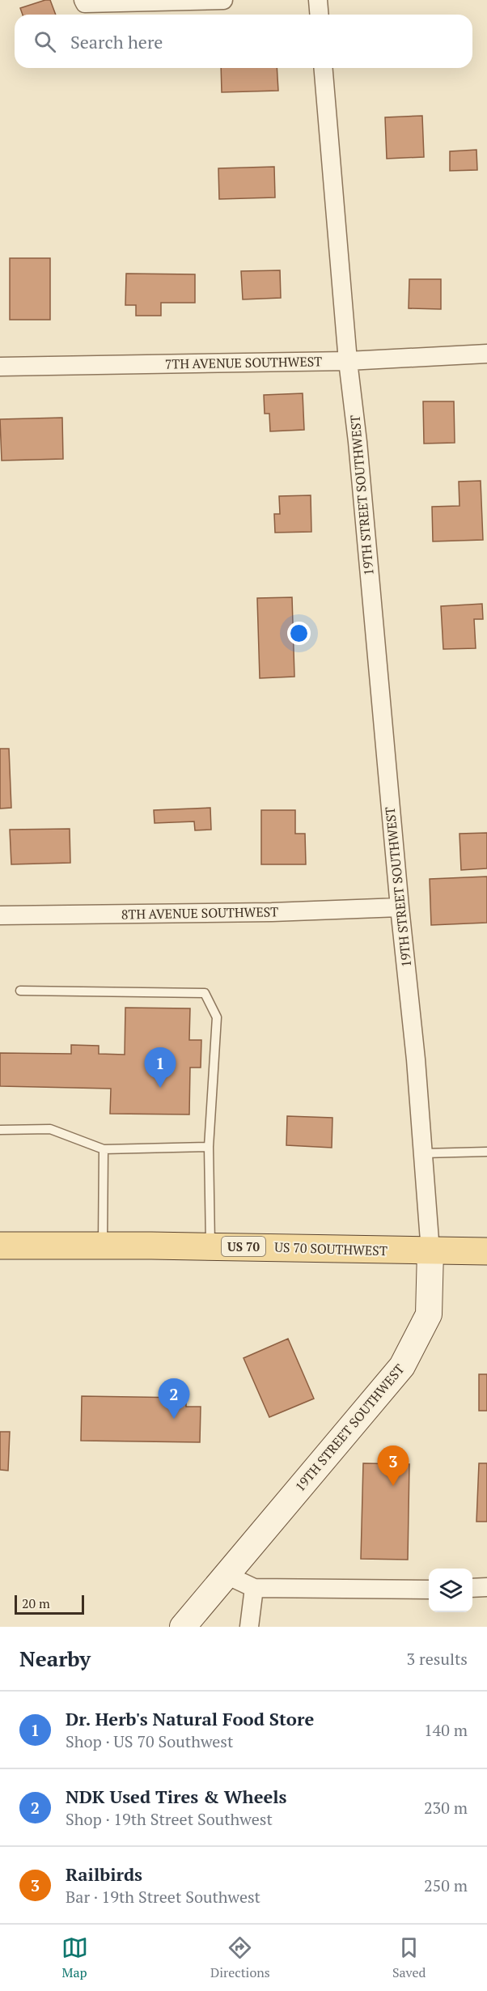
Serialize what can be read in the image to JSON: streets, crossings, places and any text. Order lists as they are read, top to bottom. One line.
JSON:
{"streets":{"main road":["US 70","US 70 SOUTHWEST"],"street":["7TH AVENUE SOUTHWEST","19TH STREET SOUTHWEST","8TH AVENUE SOUTHWEST"]},"crossings":[["7TH AVENUE SOUTHWEST","19TH STREET SOUTHWEST"],["19TH STREET SOUTHWEST","8TH AVENUE SOUTHWEST"],["19TH STREET SOUTHWEST","US 70 SOUTHWEST"]],"scale_bar":"20 m","page":{"search":"Search here","pins":["1","2","3"],"scale":"20 m","heading":["Nearby","3 results"],"list":[{"mark":"1","name":"Dr. Herb's Natural Food Store","note":"Shop · US 70 Southwest","value":"140 m"},{"mark":"2","name":"NDK Used Tires & Wheels","note":"Shop · 19th Street Southwest","value":"230 m"},{"mark":"3","name":"Railbirds","note":"Bar · 19th Street Southwest","value":"250 m"}],"nav":["Map","Directions","Saved"]}}
